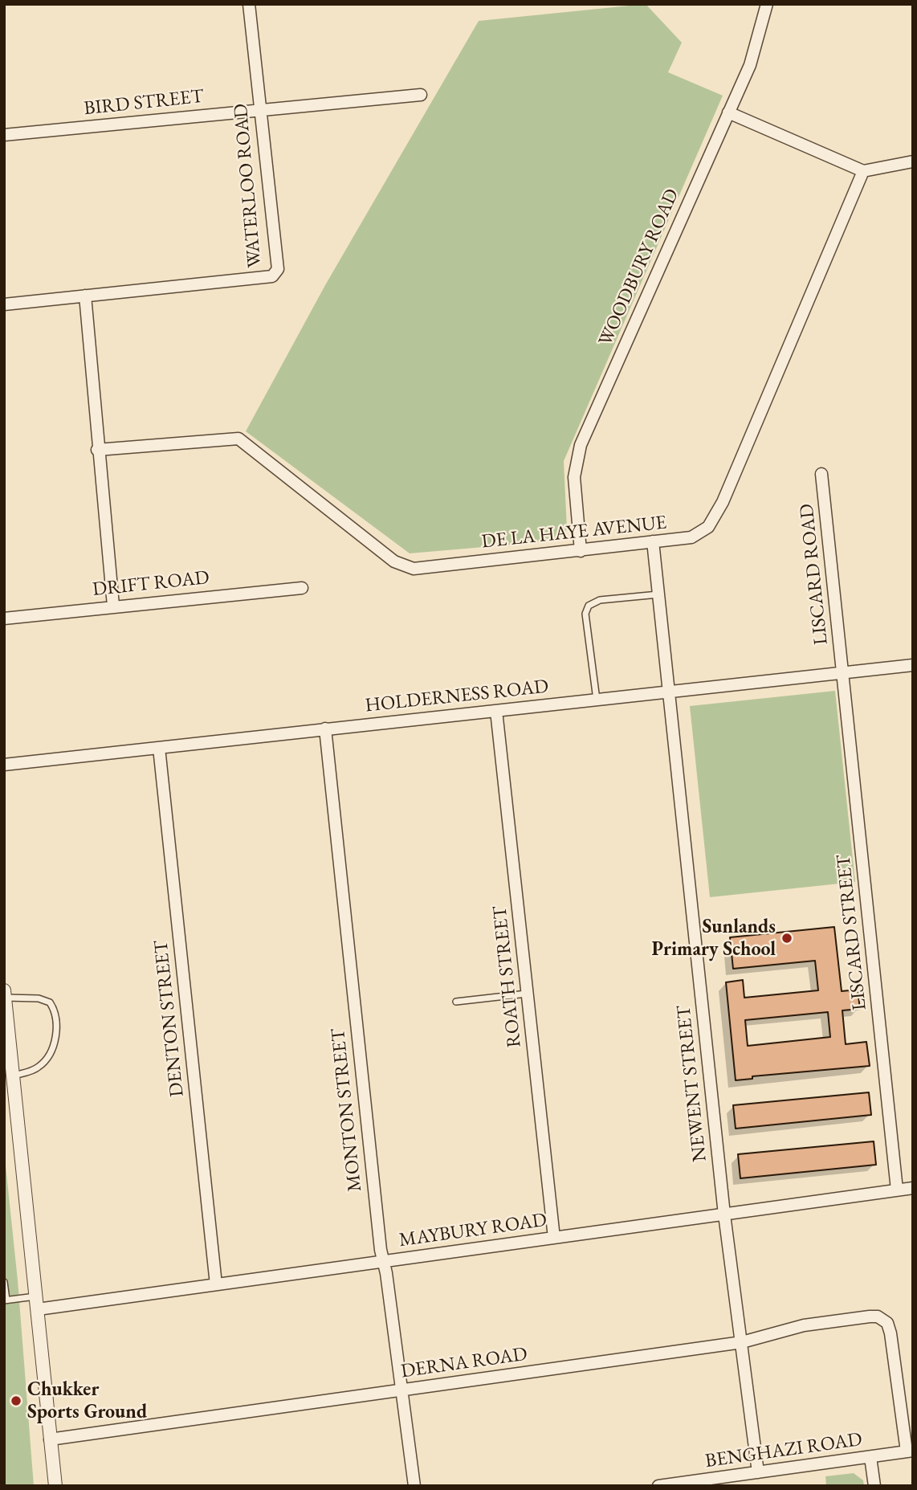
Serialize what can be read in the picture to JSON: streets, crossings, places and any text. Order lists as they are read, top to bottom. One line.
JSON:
{"streets":{"street":["BIRD STREET","WATERLOO ROAD","WOODBURY ROAD","DE LA HAYE AVENUE","LISCARD ROAD","DRIFT ROAD","HOLDERNESS ROAD","LISCARD STREET","ROATH STREET","DENTON STREET","NEWENT STREET","MONTON STREET","MAYBURY ROAD","DERNA ROAD","BENGHAZI ROAD"]},"crossings":[["BIRD STREET","WATERLOO ROAD"],["WOODBURY ROAD","DE LA HAYE AVENUE"],["DE LA HAYE AVENUE","NEWENT STREET"],["LISCARD ROAD","HOLDERNESS ROAD"],["LISCARD ROAD","LISCARD STREET"],["HOLDERNESS ROAD","LISCARD STREET"],["HOLDERNESS ROAD","ROATH STREET"],["HOLDERNESS ROAD","DENTON STREET"],["HOLDERNESS ROAD","NEWENT STREET"],["HOLDERNESS ROAD","MONTON STREET"],["LISCARD STREET","MAYBURY ROAD"],["ROATH STREET","MAYBURY ROAD"],["DENTON STREET","MAYBURY ROAD"],["NEWENT STREET","MAYBURY ROAD"],["NEWENT STREET","DERNA ROAD"],["NEWENT STREET","BENGHAZI ROAD"],["MONTON STREET","MAYBURY ROAD"],["MONTON STREET","DERNA ROAD"],["DERNA ROAD","BENGHAZI ROAD"]],"places":["Sunlands Primary School","Chukker Sports Ground"]}
